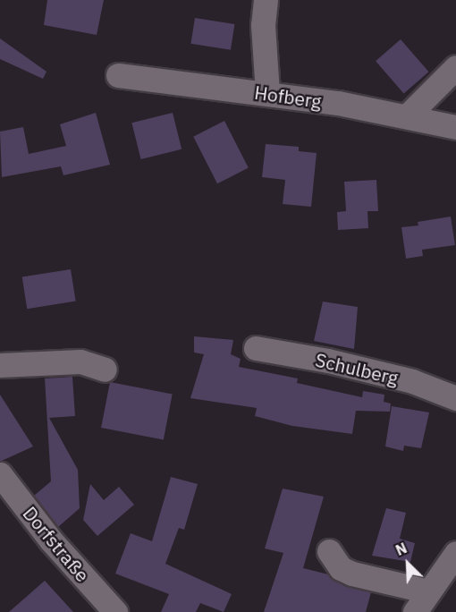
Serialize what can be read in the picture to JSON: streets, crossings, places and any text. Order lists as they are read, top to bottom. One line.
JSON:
{"streets":{"street":["Hofberg","Schulberg","Dorfstraße"]},"north":"top left"}
